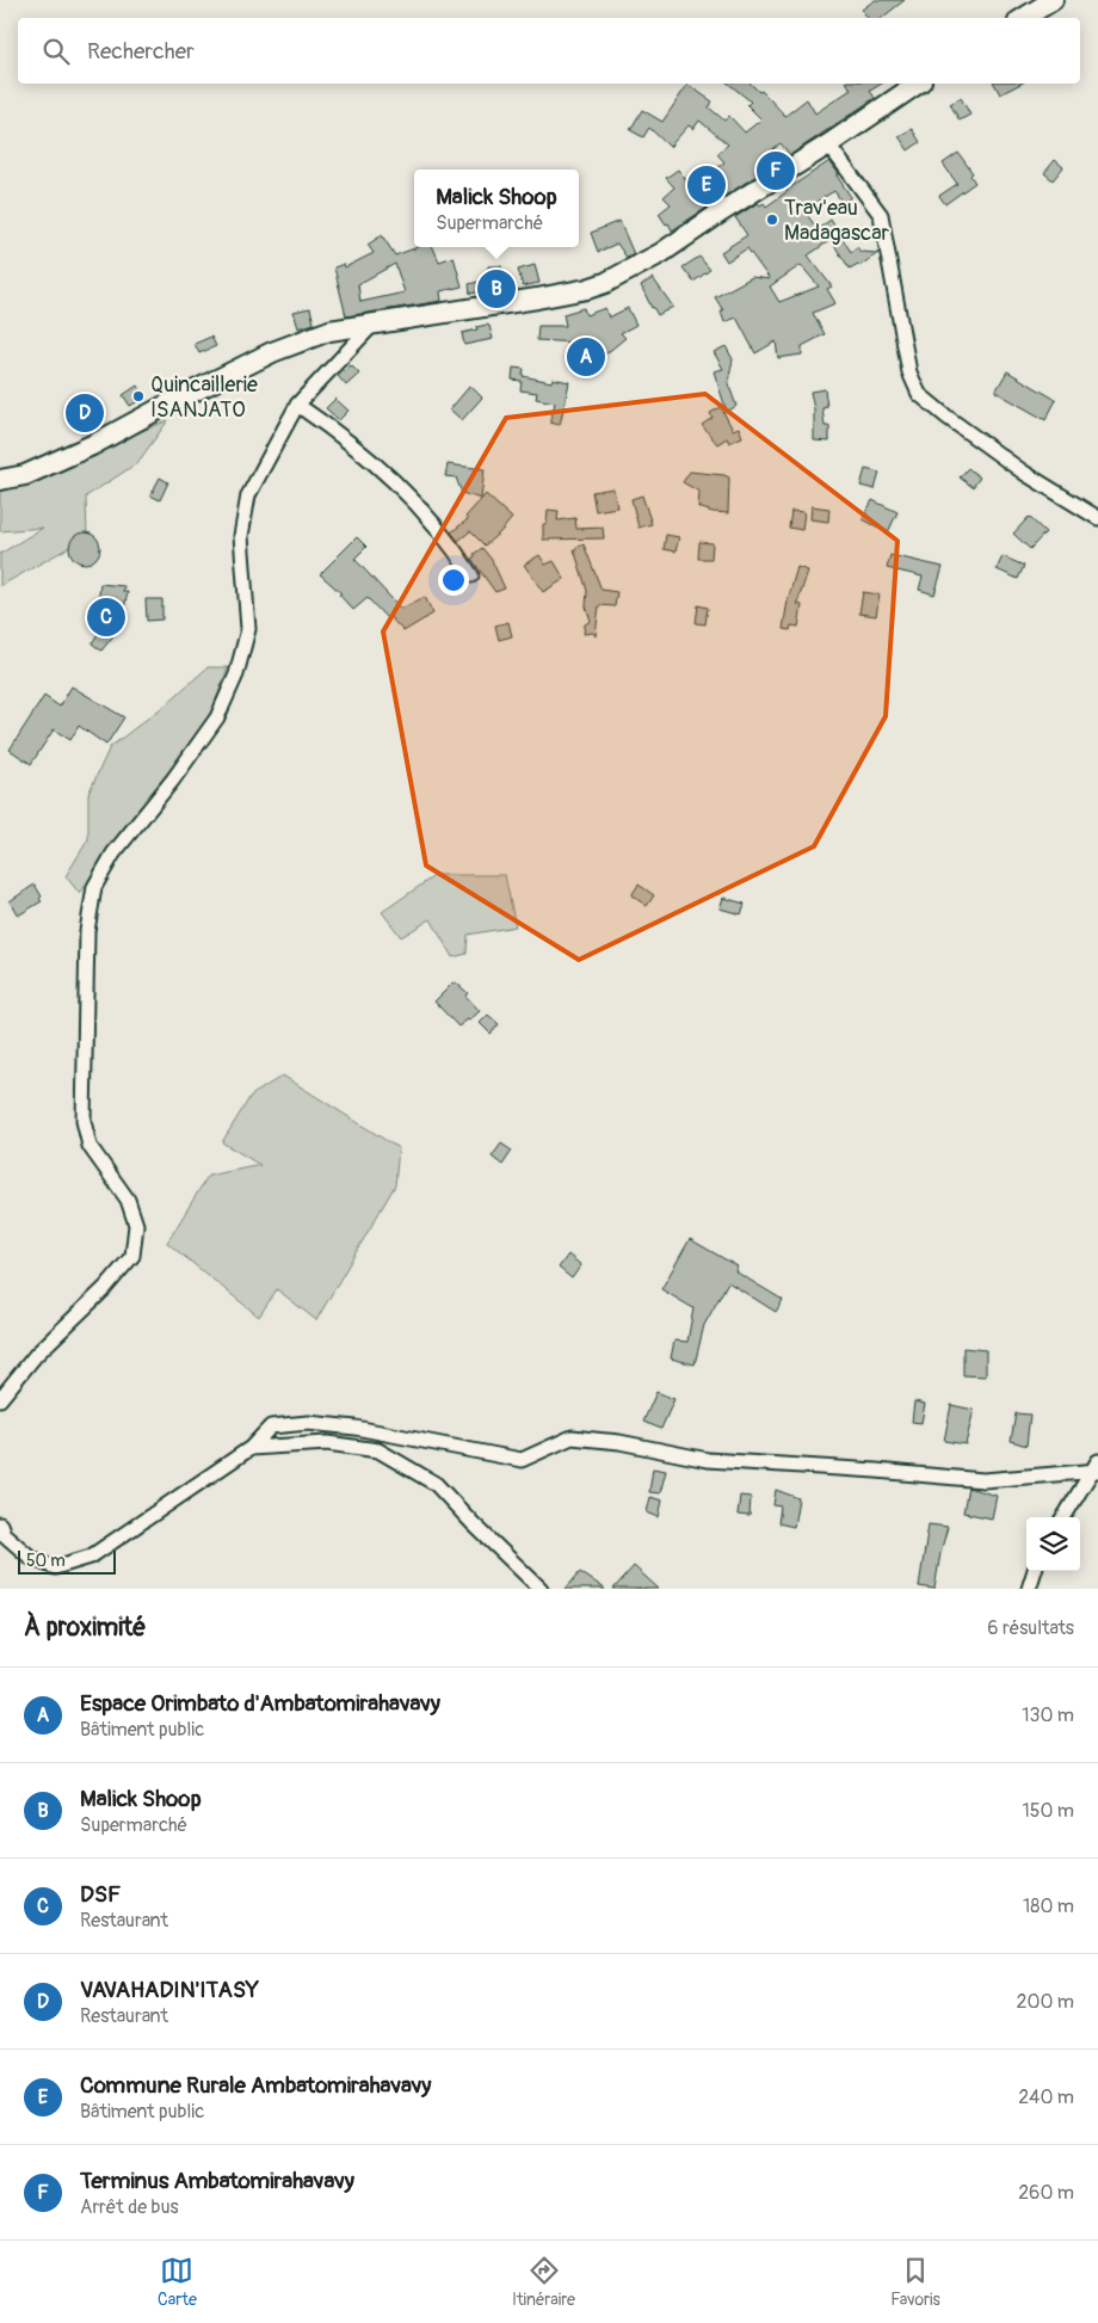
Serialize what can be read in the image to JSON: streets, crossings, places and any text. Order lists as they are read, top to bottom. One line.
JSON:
{"places":["Trav'eau Madagascar","Quincaillerie ISANJATO"],"scale_bar":"50 m","page":{"search":"Rechercher","pins":["F","E","B","A","D","C"],"popup":["Malick Shoop","Supermarché"],"scale":"50 m","heading":["À proximité","6 résultats"],"list":[{"mark":"A","name":"Espace Orimbato d'Ambatomirahavavy","note":"Bâtiment public","value":"130 m"},{"mark":"B","name":"Malick Shoop","note":"Supermarché","value":"150 m"},{"mark":"C","name":"DSF","note":"Restaurant","value":"180 m"},{"mark":"D","name":"VAVAHADIN'ITASY","note":"Restaurant","value":"200 m"},{"mark":"E","name":"Commune Rurale Ambatomirahavavy","note":"Bâtiment public","value":"240 m"},{"mark":"F","name":"Terminus Ambatomirahavavy","note":"Arrêt de bus","value":"260 m"}],"nav":["Carte","Itinéraire","Favoris"]}}
